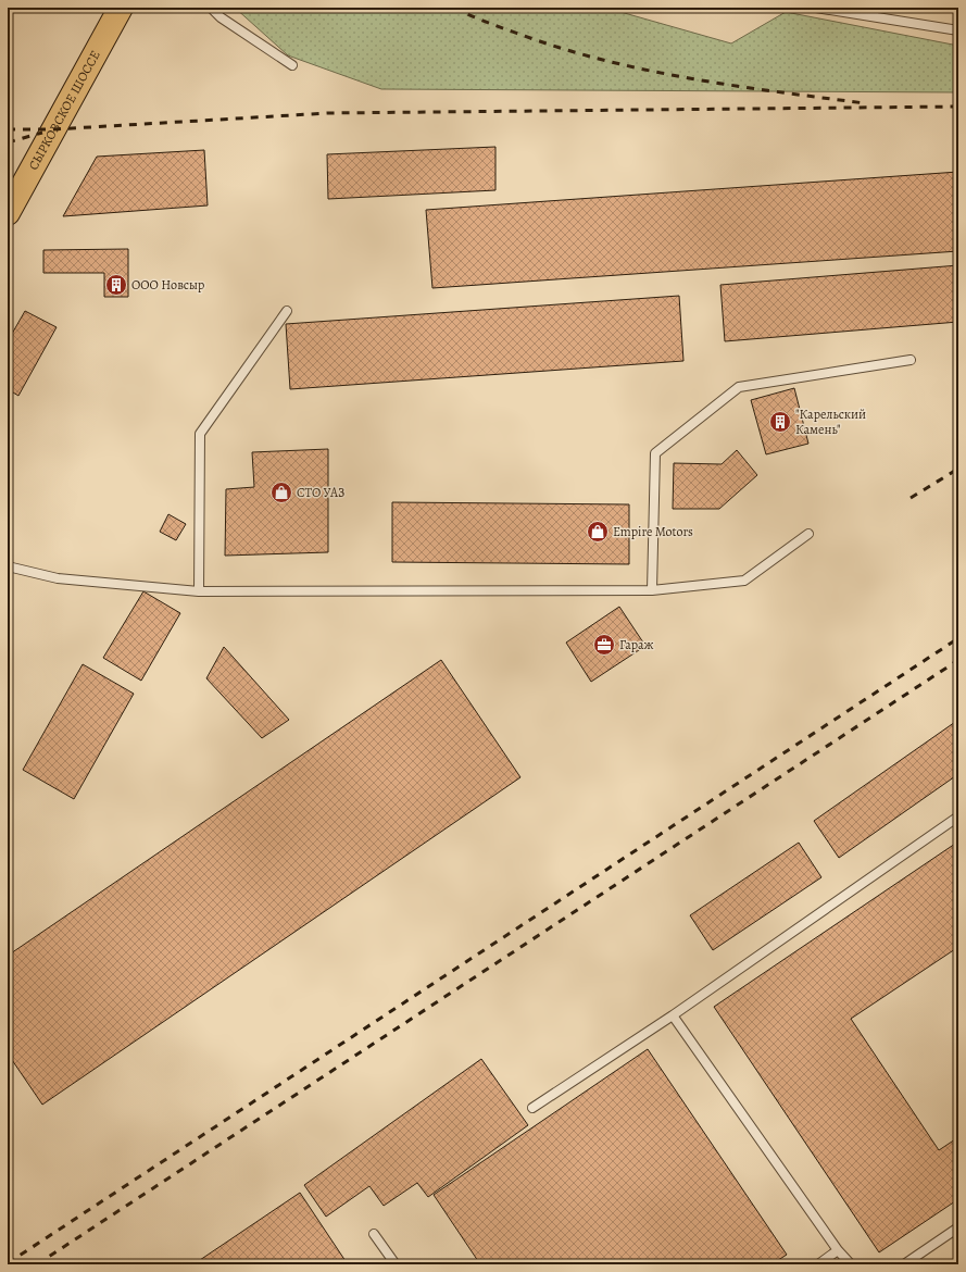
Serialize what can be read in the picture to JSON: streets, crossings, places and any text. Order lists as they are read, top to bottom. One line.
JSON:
{"streets":{"main road":["СЫРКОВСКОЕ ШОССЕ"]},"places":{"building":["ООО Новсыр","\"Карельский Камень\""],"shop":["СТО УАЗ","Empire Motors"],"office":["Гараж"]}}
